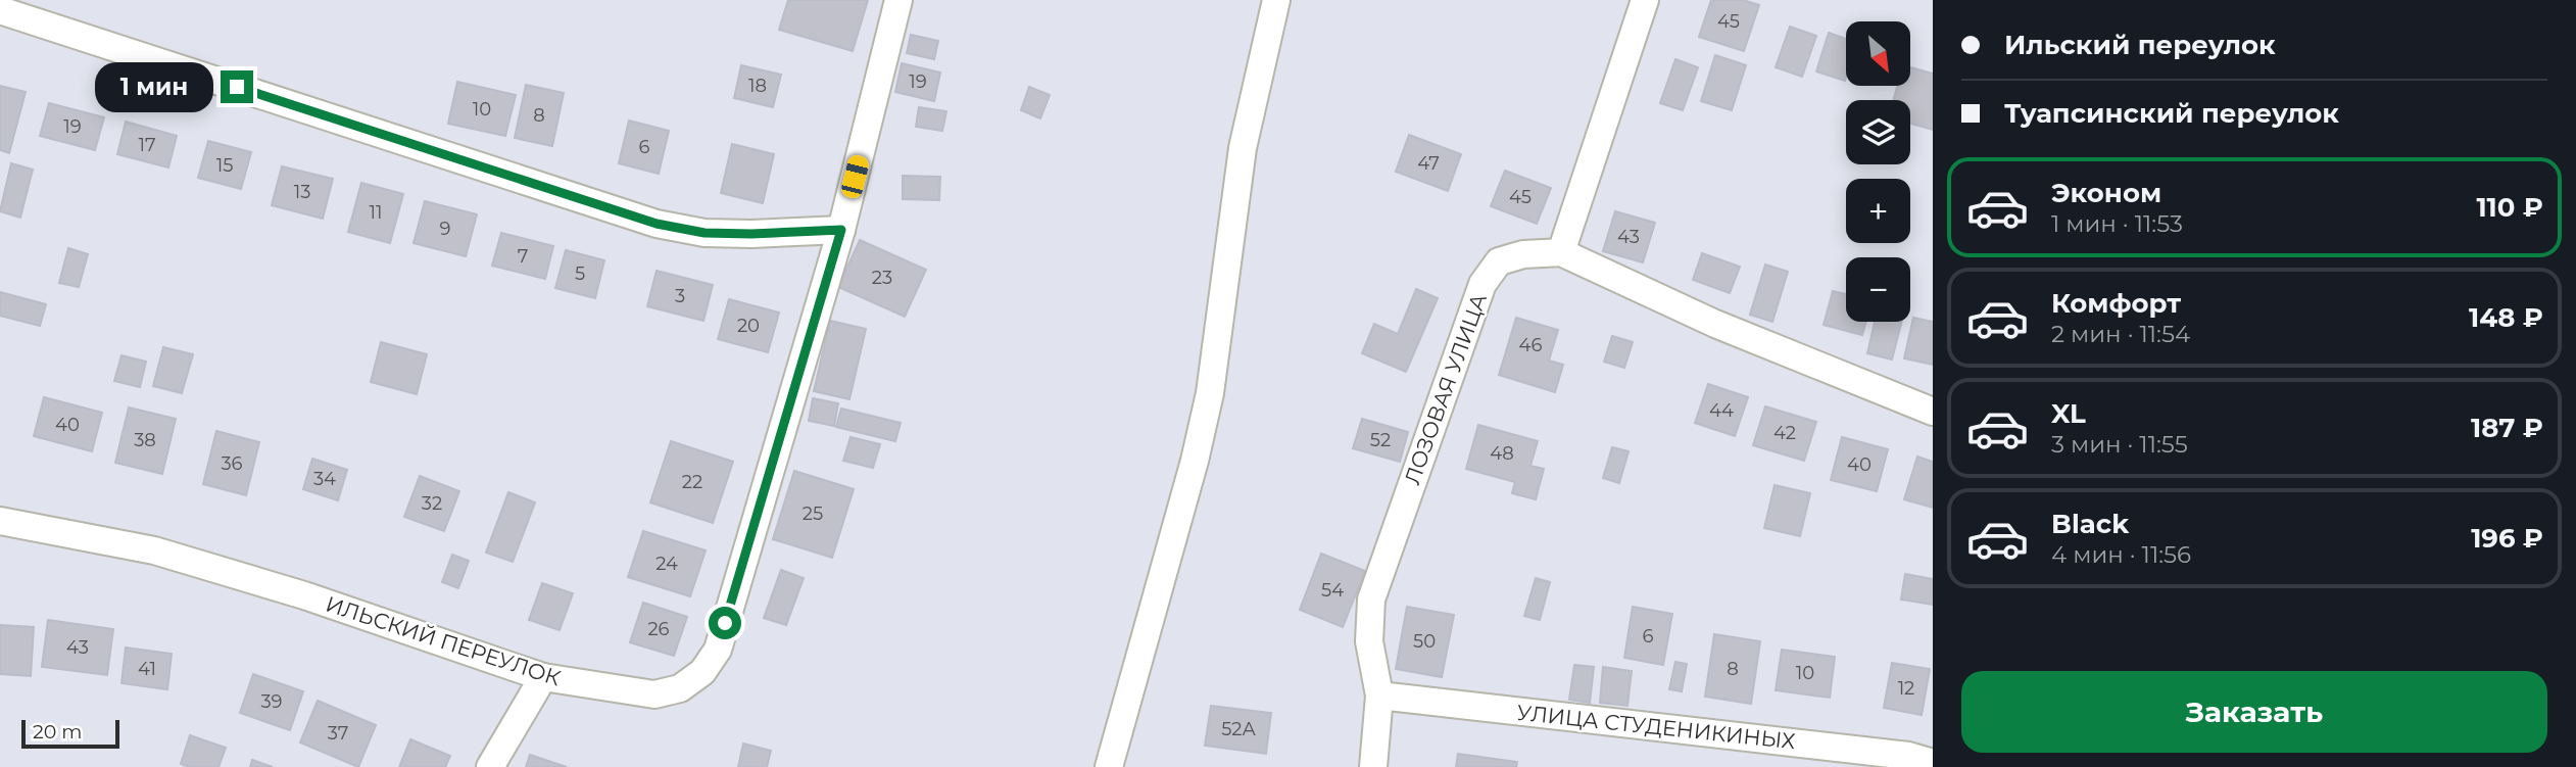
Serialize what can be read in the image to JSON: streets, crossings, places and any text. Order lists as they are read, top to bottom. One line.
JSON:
{"streets":{"street":["ЛОЗОВАЯ УЛИЦА","ИЛЬСКИЙ ПЕРЕУЛОК","УЛИЦА СТУДЕНИКИНЫХ"]},"crossings":[["ЛОЗОВАЯ УЛИЦА","УЛИЦА СТУДЕНИКИНЫХ"]],"house_numbers":["45","19","18","10","8","19","17","6","47","15","13","45","11","9","43","7","5","23","3","20","46","44","40","42","38","52","48","36","40","34","22","32","25","24","54","26","6","50","43","41","8","10","12","39","52А","37"],"scale_bar":"20 m","north":"bottom right","page":{"banner":["Ильский переулок","Туапсинский переулок"],"map_buttons":["+","−"],"bubble":"1 мин","list":[{"name":"Эконом","note":"1 мин · 11:53","value":"110 ₽"},{"name":"Комфорт","note":"2 мин · 11:54","value":"148 ₽"},{"name":"XL","note":"3 мин · 11:55","value":"187 ₽"},{"name":"Black","note":"4 мин · 11:56","value":"196 ₽"}],"buttons":"Заказать","scale":"20 m"}}
